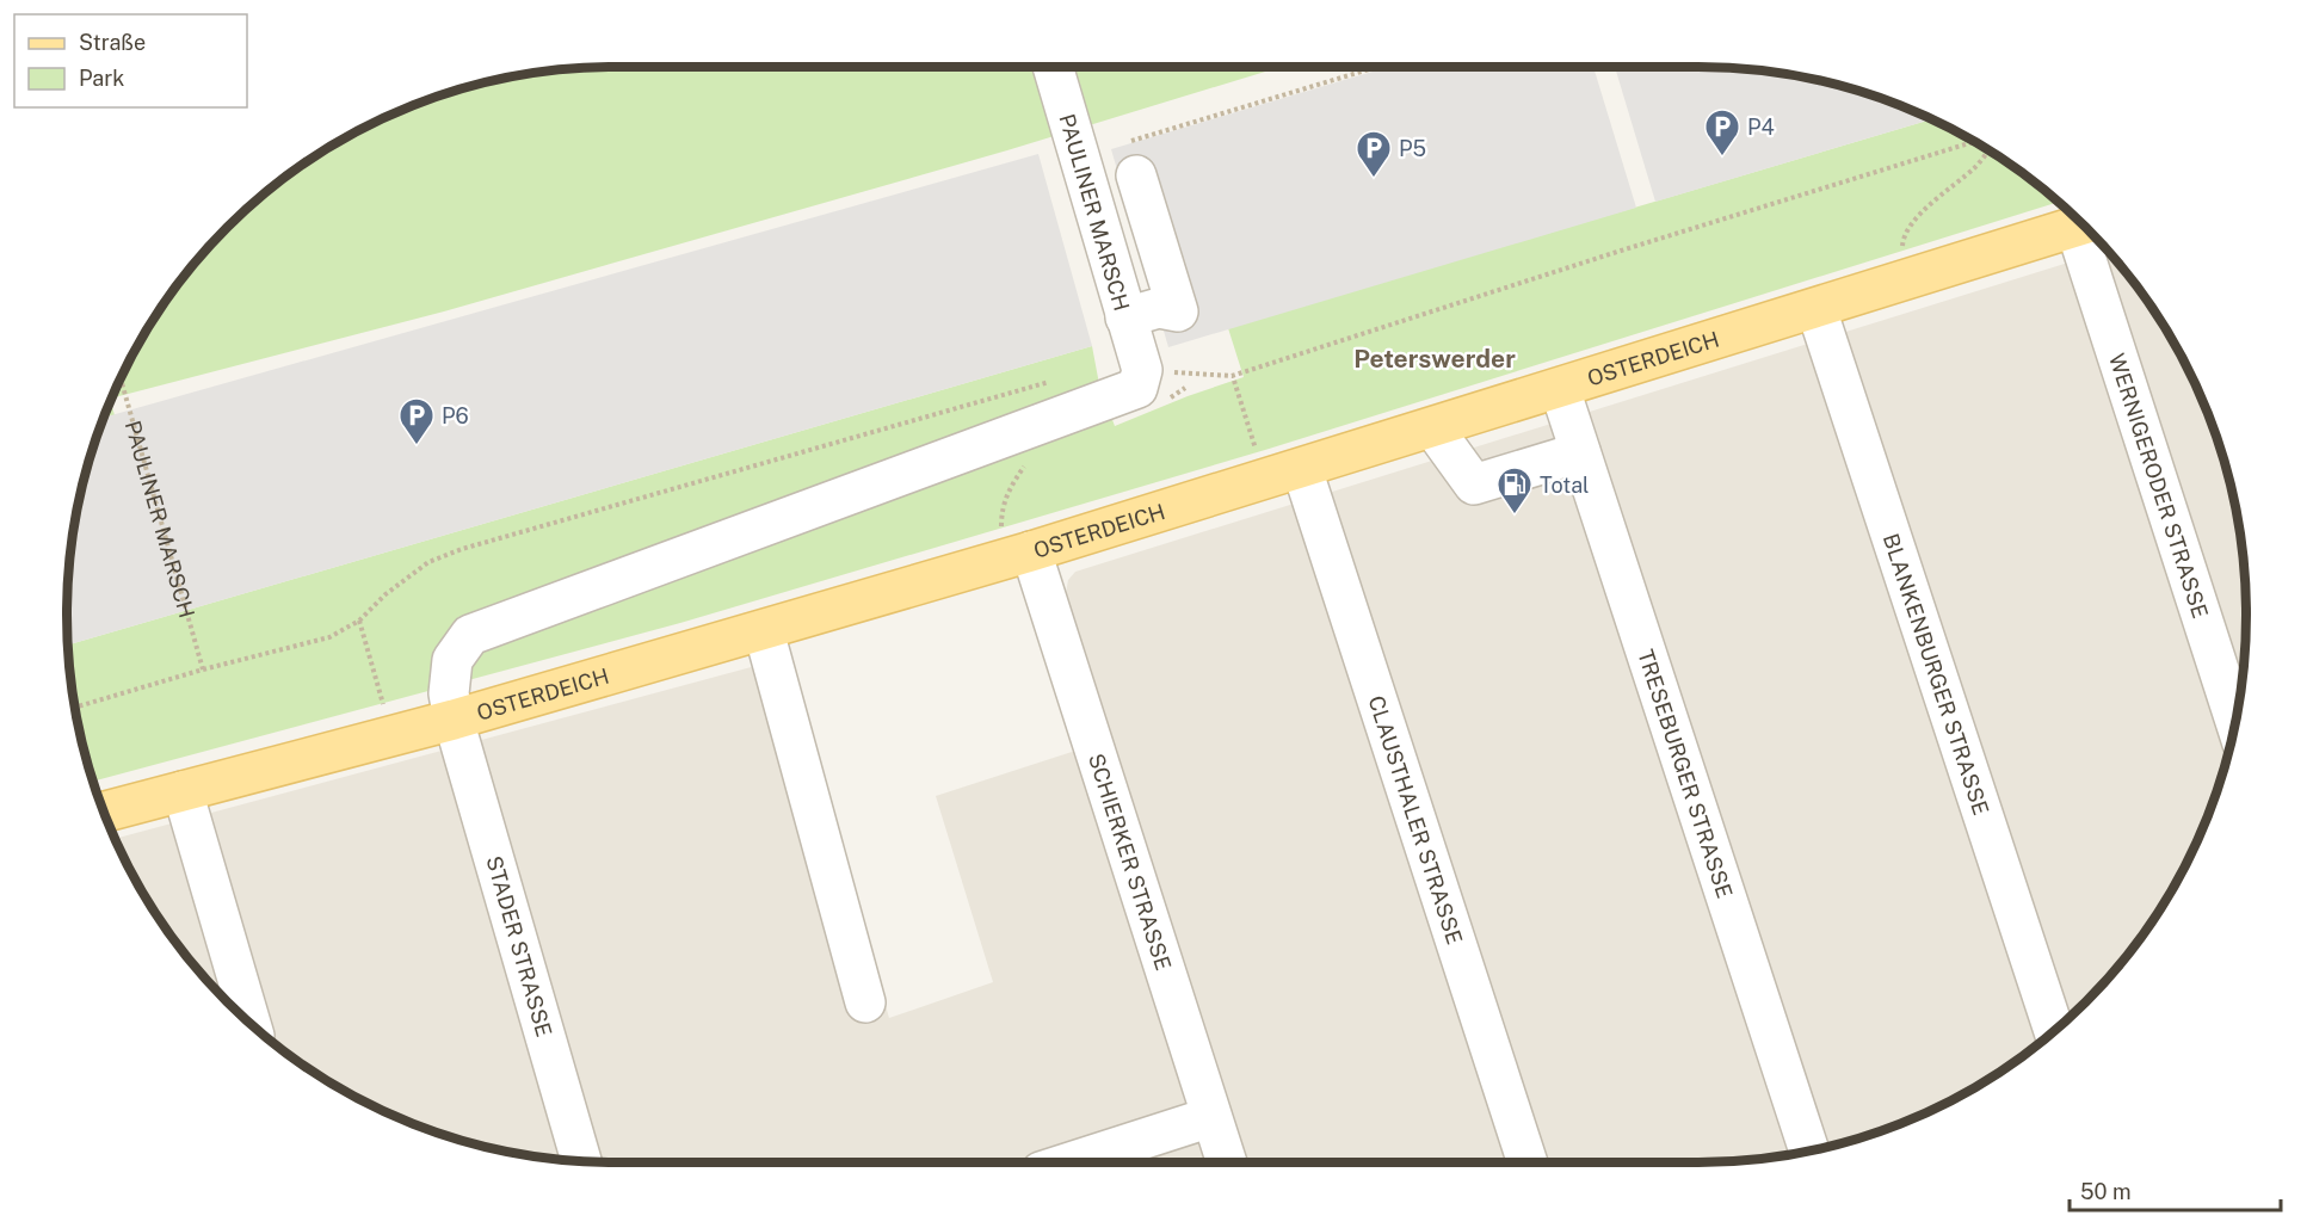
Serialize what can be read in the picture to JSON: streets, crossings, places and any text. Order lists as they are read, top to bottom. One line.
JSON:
{"streets":{"main road":["OSTERDEICH"],"street":["PAULINER MARSCH","WERNIGERODER STRASSE","BLANKENBURGER STRASSE","TRESEBURGER STRASSE","CLAUSTHALER STRASSE","SCHIERKER STRASSE","STADER STRASSE"]},"crossings":[["PAULINER MARSCH","STADER STRASSE"],["OSTERDEICH","BLANKENBURGER STRASSE"],["OSTERDEICH","TRESEBURGER STRASSE"],["OSTERDEICH","CLAUSTHALER STRASSE"],["OSTERDEICH","SCHIERKER STRASSE"],["OSTERDEICH","STADER STRASSE"]],"districts":["Peterswerder"],"places":{"parking":["P4","P5","P6"],"fuel station":["Total"]},"legend":["Straße","Park"],"scale_bar":"50 m"}
